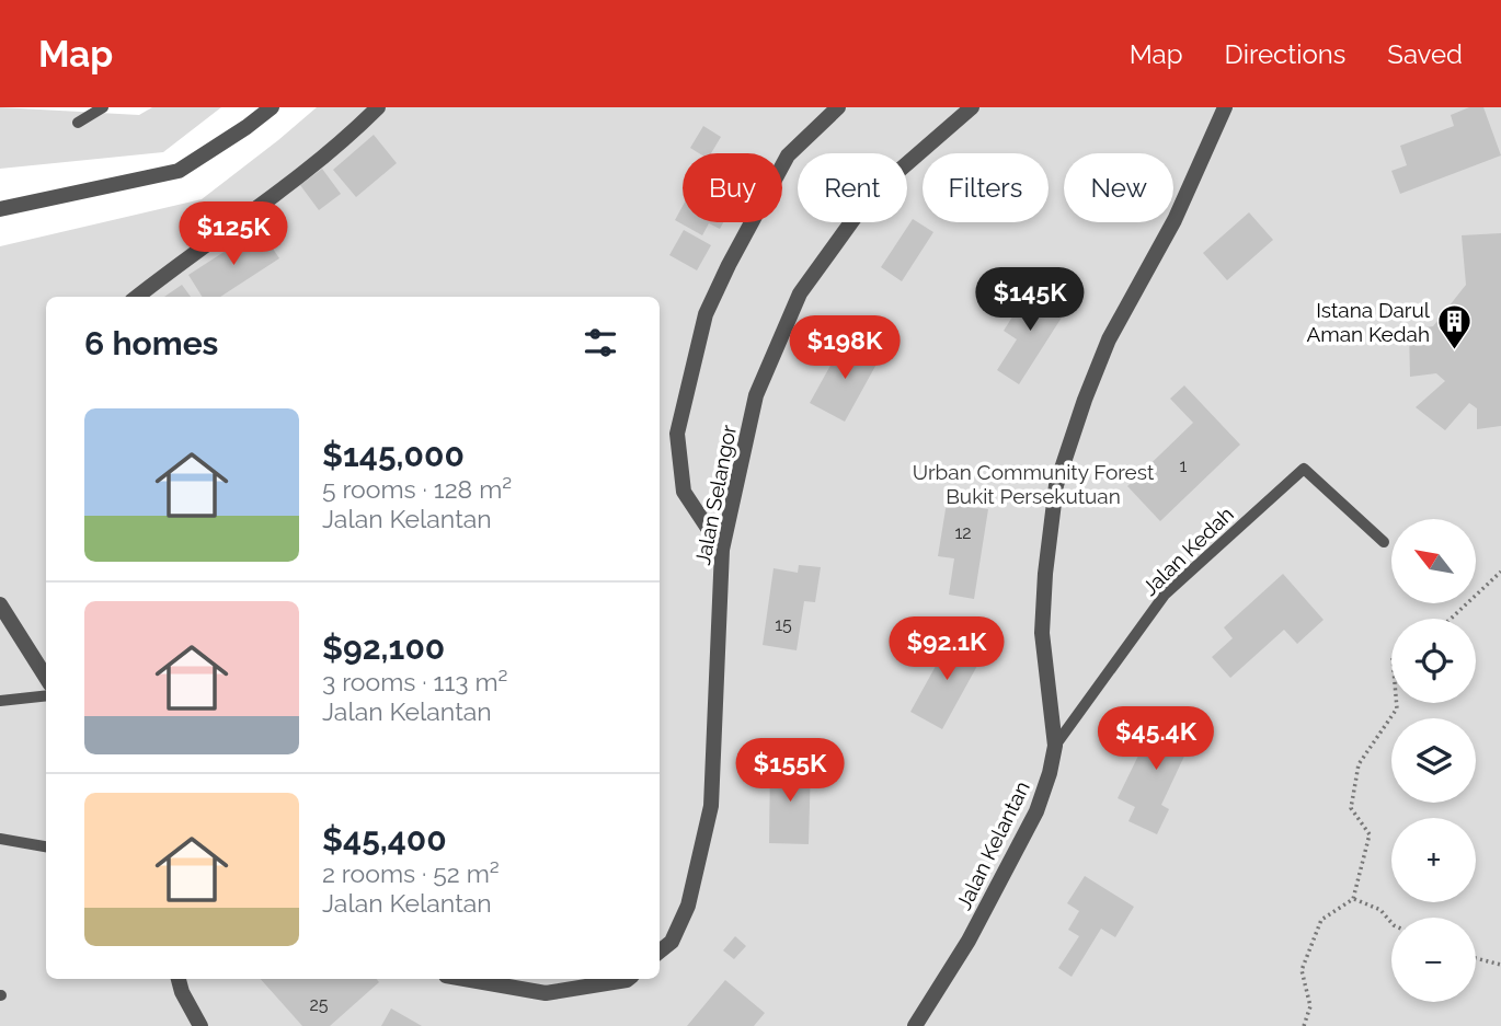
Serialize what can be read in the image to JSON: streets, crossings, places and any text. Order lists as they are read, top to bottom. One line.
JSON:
{"streets":{"street":["Jalan Selangor","Jalan Kelantan"],"lane":["Jalan Kedah"]},"crossings":[["Jalan Kedah","Jalan Kelantan"]],"parks":["Urban Community Forest Bukit Persekutuan"],"places":{"building":["Istana Darul Aman Kedah"]},"house_numbers":["1","12","15","25"],"north":"top left","page":{"header":"Map","nav":["Map","Directions","Saved"],"chip":["Buy","Rent","Filters","New"],"price":["$125K","$145K","$198K","$92.1K","$45.4K","$155K"],"heading":"6 homes","list":[{"name":"$145,000","note":"5 rooms · 128 m² · Jalan Kelantan"},{"name":"$92,100","note":"3 rooms · 113 m² · Jalan Kelantan"},{"name":"$45,400","note":"2 rooms · 52 m² · Jalan Kelantan"}],"map_buttons":["+","−"]}}
